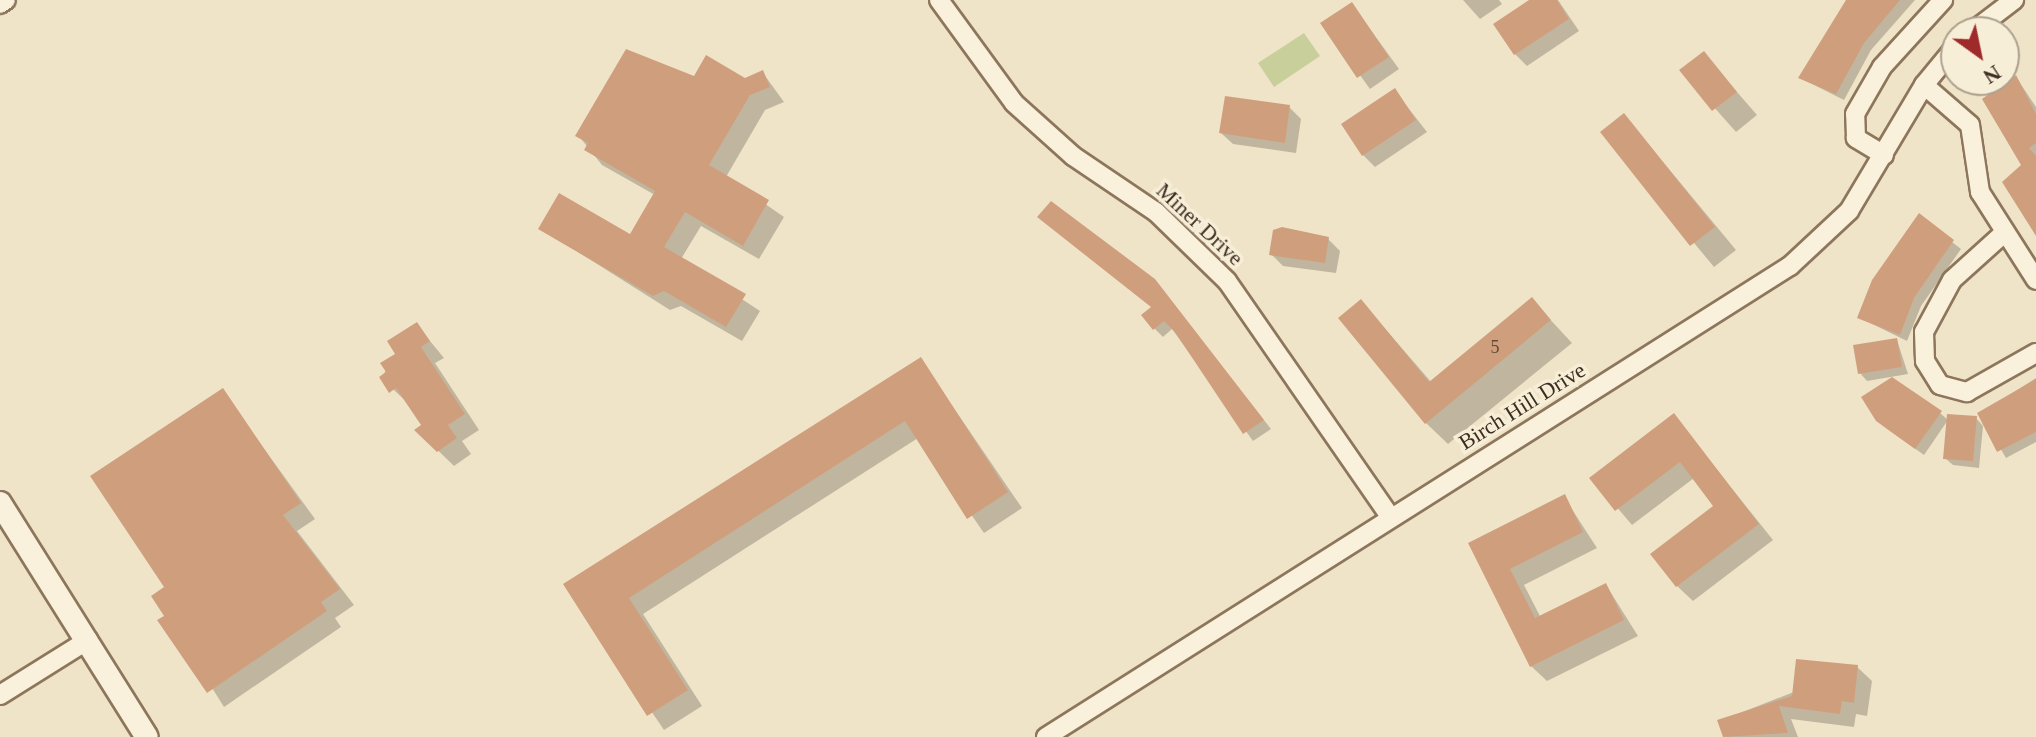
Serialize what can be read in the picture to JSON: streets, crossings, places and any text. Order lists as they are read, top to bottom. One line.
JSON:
{"streets":{"street":["Miner Drive","Birch Hill Drive"]},"crossings":[["Miner Drive","Birch Hill Drive"]],"house_numbers":["5"],"north":"bottom right"}
